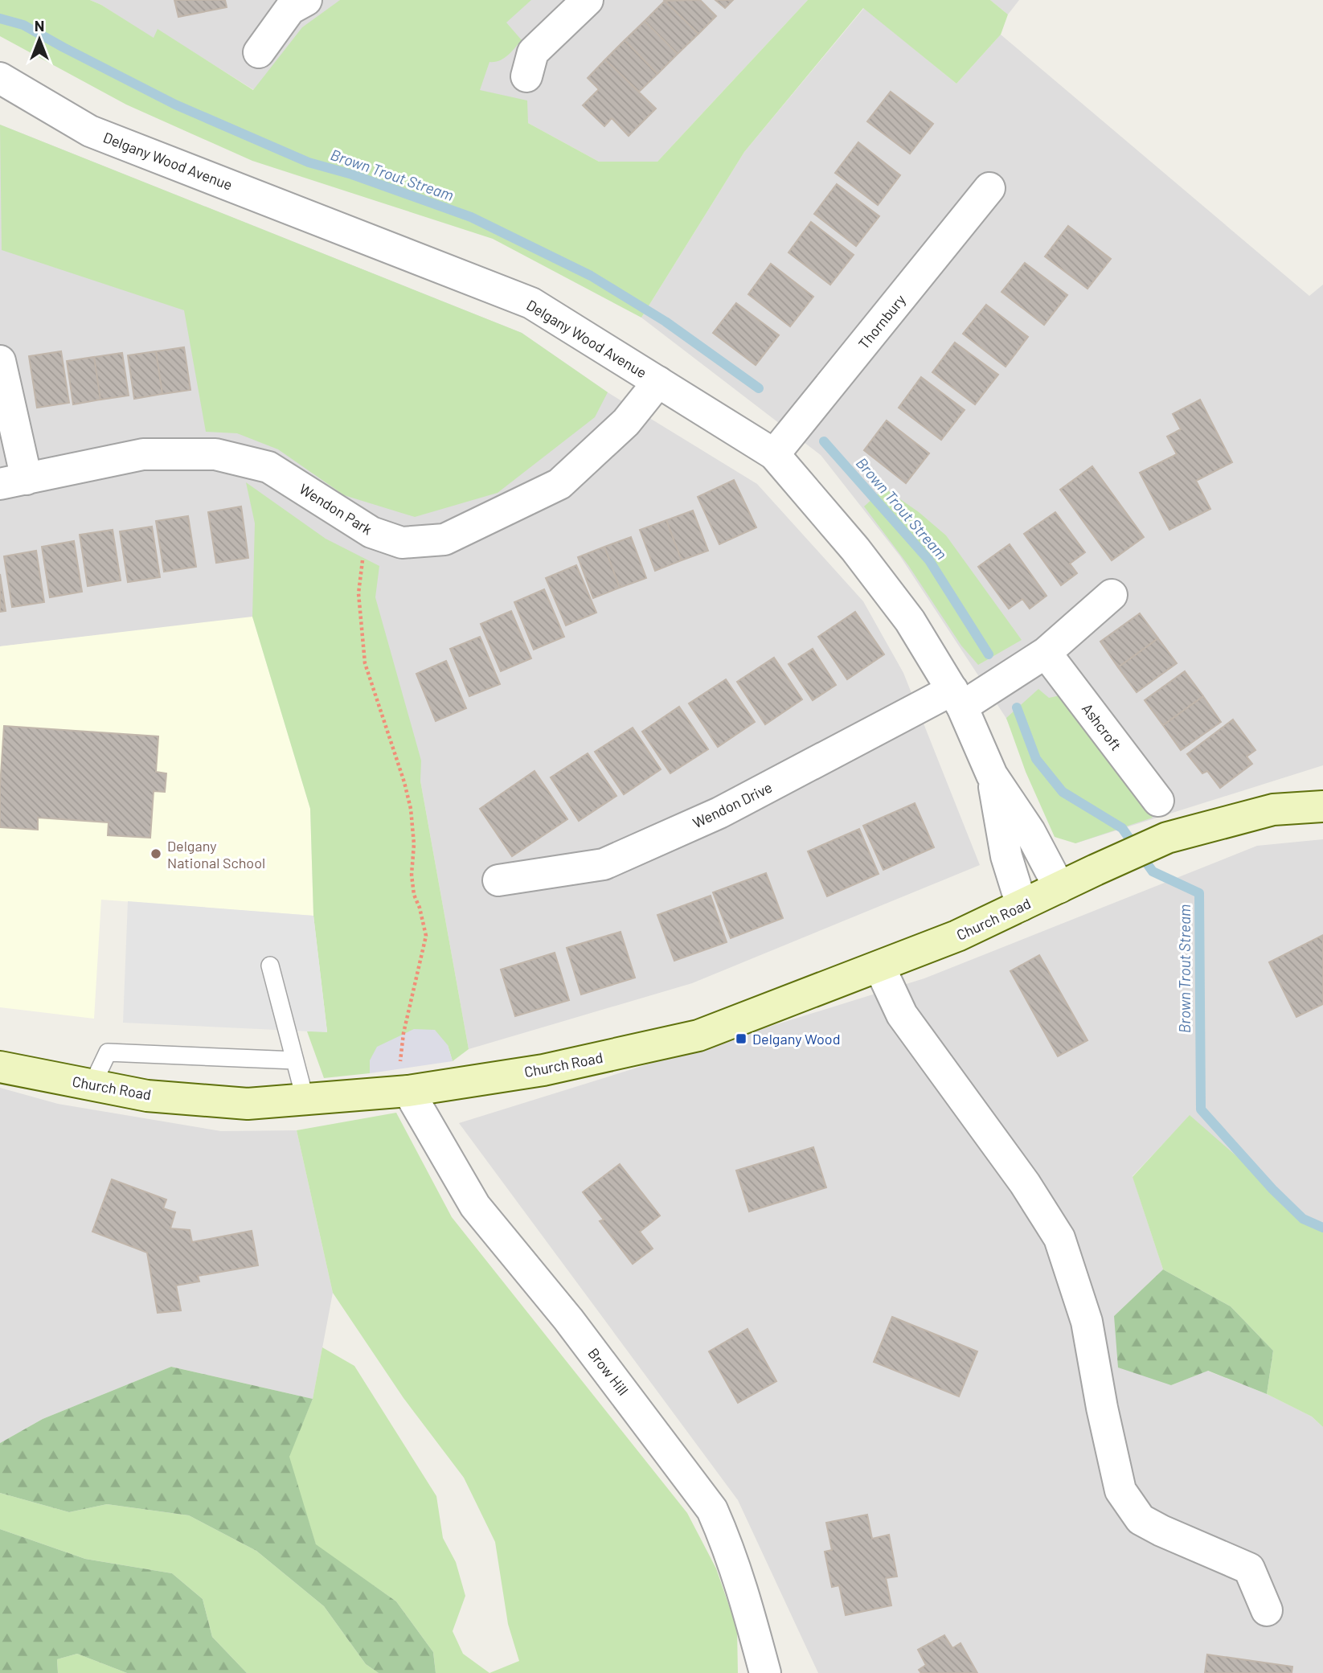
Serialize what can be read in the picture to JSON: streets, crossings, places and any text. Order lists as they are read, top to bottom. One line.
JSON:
{"streets":{"main road":["Church Road"],"street":["Delgany Wood Avenue","Thornbury","Wendon Park","Ashcroft","Wendon Drive","Brow Hill"]},"crossings":[["Delgany Wood Avenue","Thornbury"],["Delgany Wood Avenue","Wendon Park"],["Delgany Wood Avenue","Wendon Drive"],["Delgany Wood Avenue","Church Road"],["Church Road","Brow Hill"]],"water":["Brown Trout Stream"],"places":{"other":["Delgany National School"],"transit":["Delgany Wood"]},"north":"top"}
